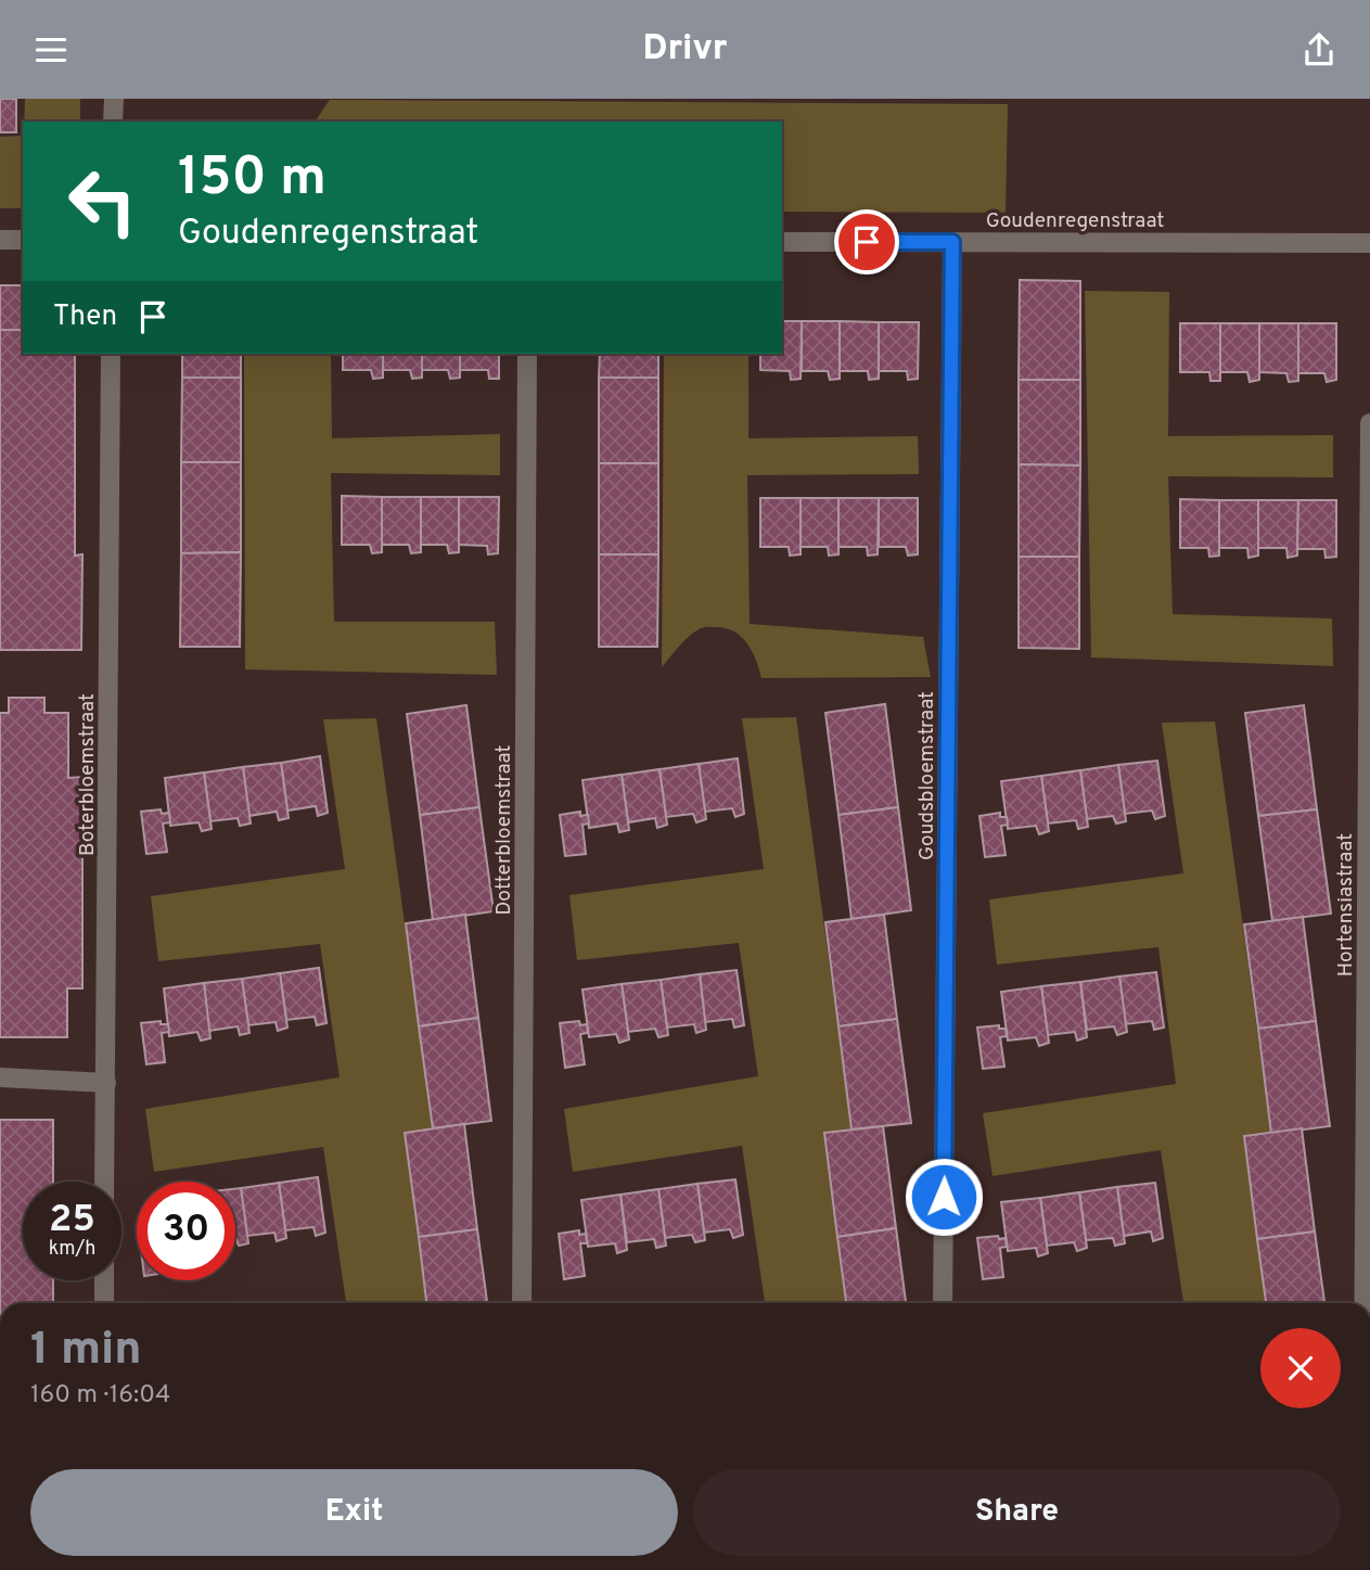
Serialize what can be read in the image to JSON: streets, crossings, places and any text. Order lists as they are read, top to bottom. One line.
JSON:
{"streets":{"street":["Goudenregenstraat","Boterbloemstraat","Goudsbloemstraat","Dotterbloemstraat","Hortensiastraat"]},"crossings":[["Goudenregenstraat","Goudsbloemstraat"]],"page":{"header":"Drivr","turn":["150 m","Goudenregenstraat"],"then":"Then","speed":"25 km/h","limit":"30","heading":["1 min","160 m · 16:04"],"buttons":["Exit","Share"]}}
